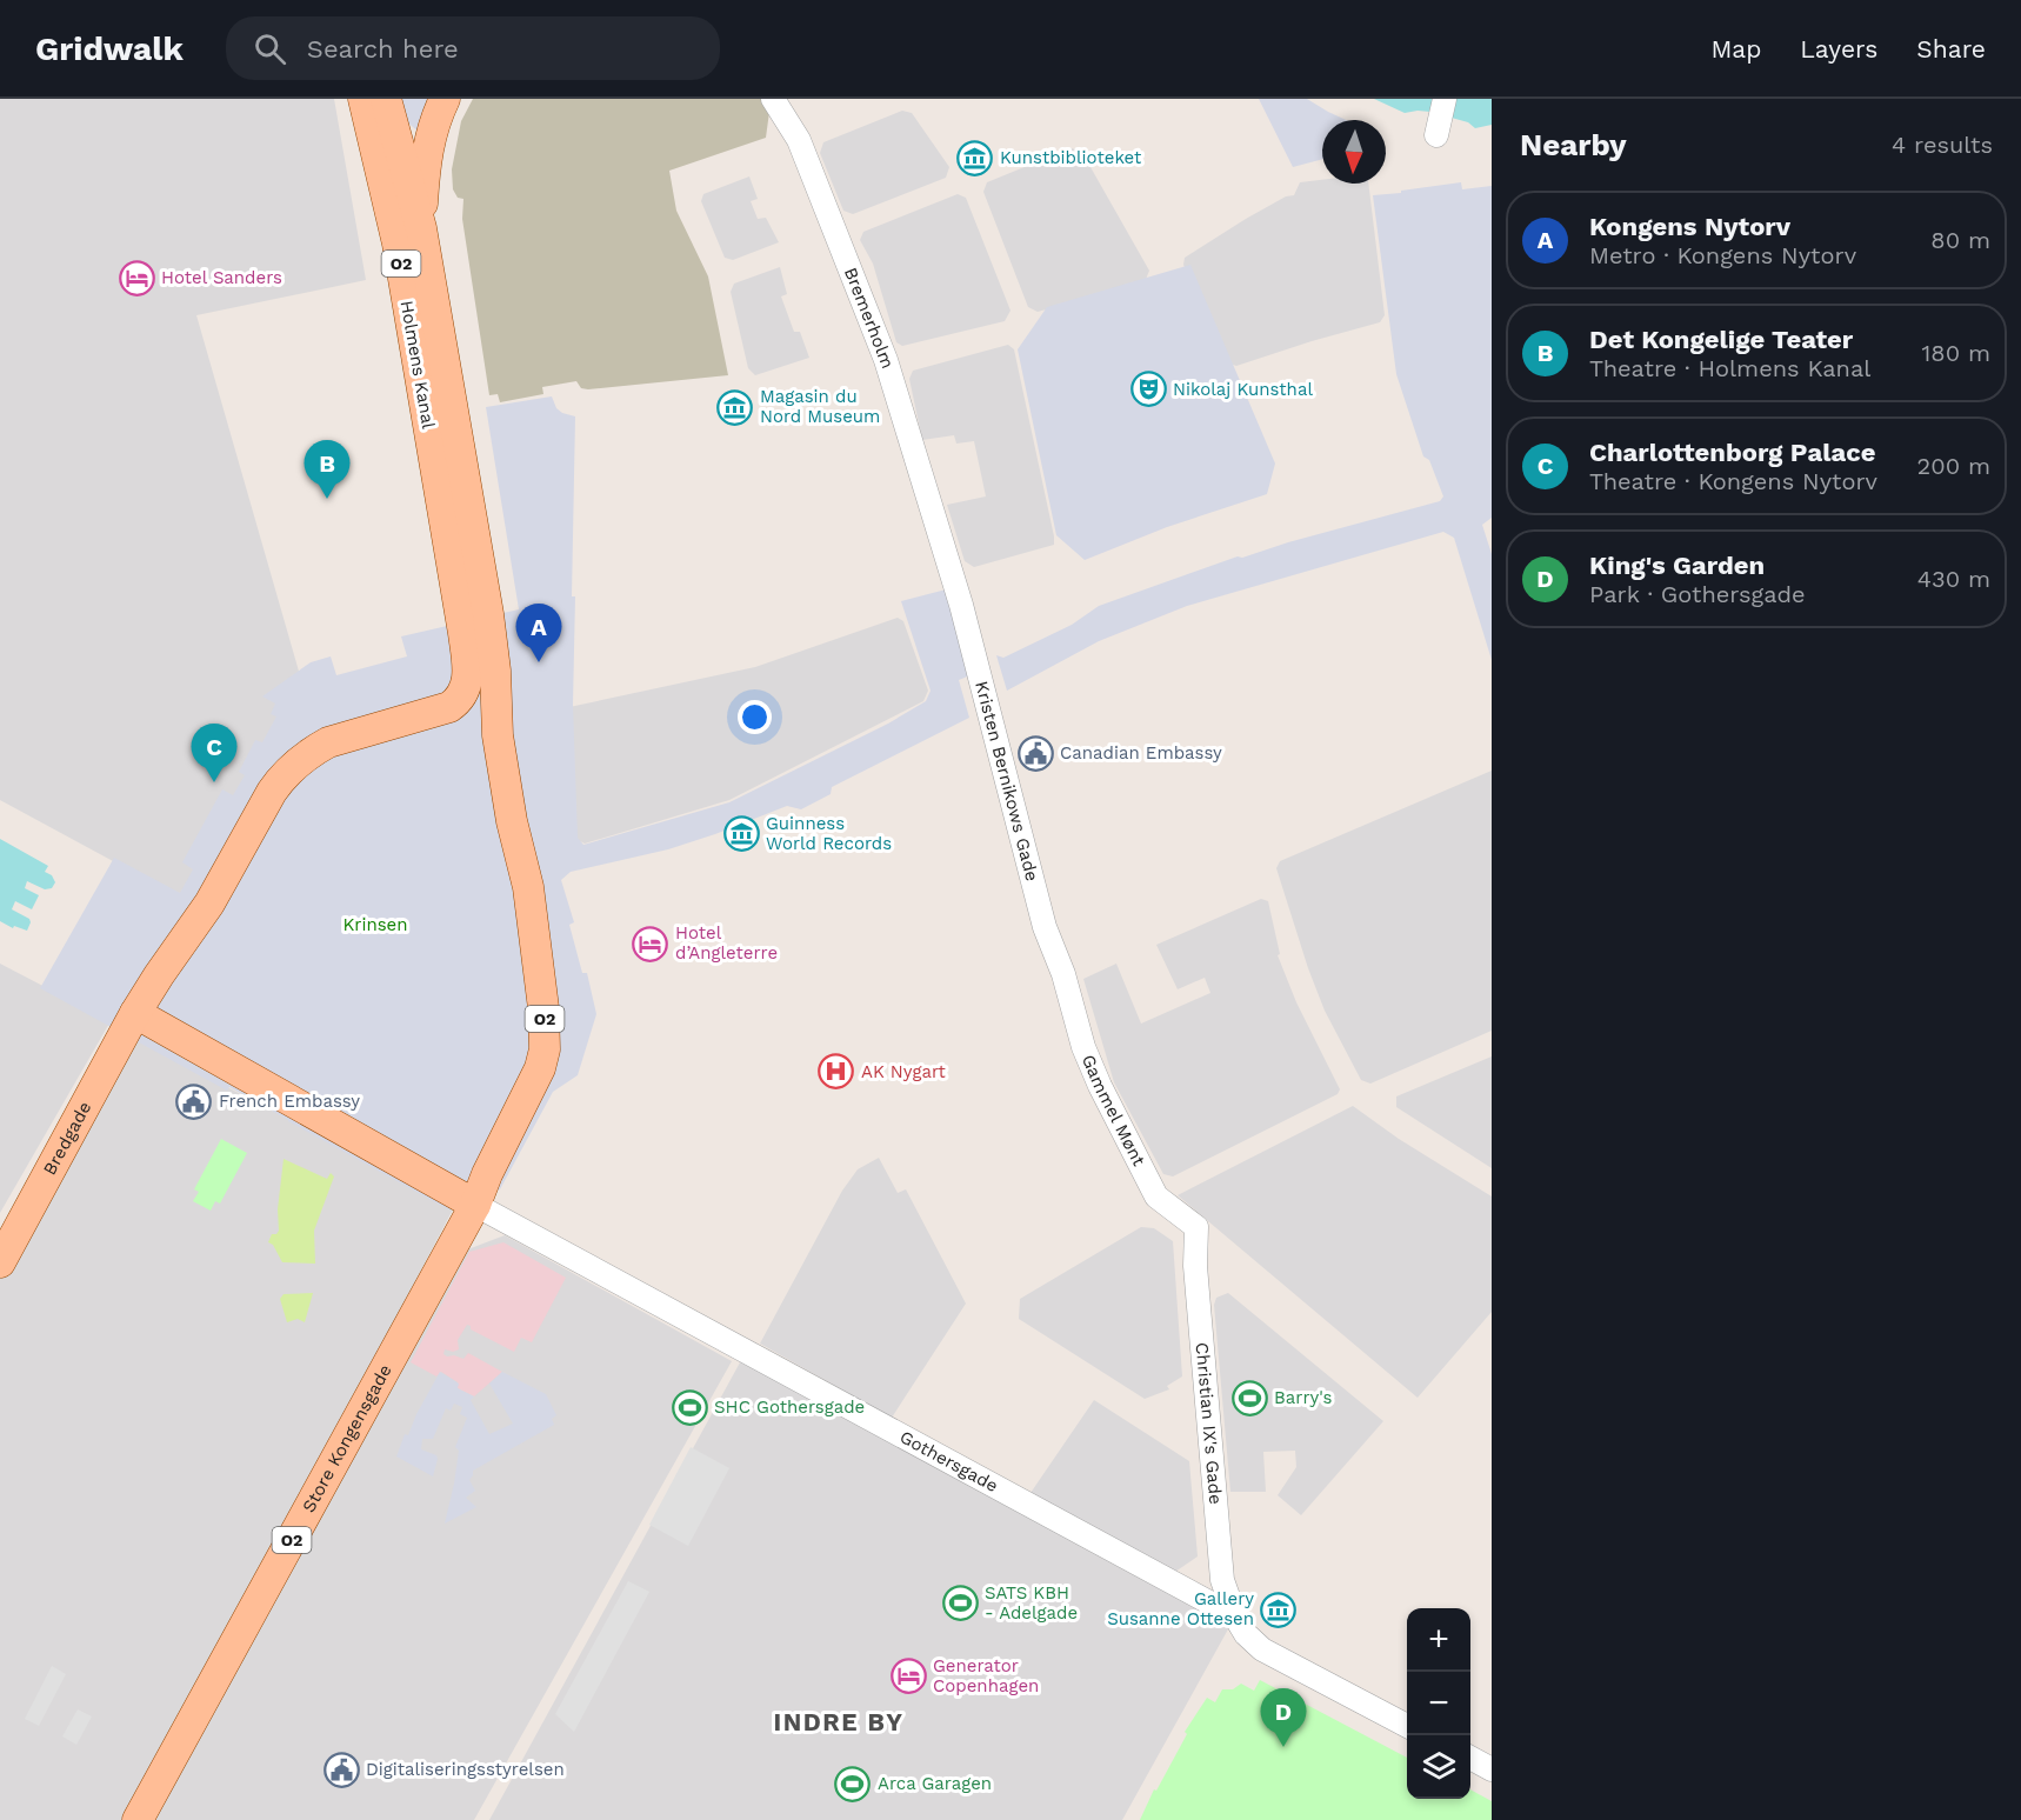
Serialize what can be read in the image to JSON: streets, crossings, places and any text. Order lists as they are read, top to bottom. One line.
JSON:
{"streets":{"main road":["O2","Holmens Kanal","Bredgade","Store Kongensgade"],"street":["Bremerholm","Kristen Bernikows Gade","Gammel Mønt","Christian IX's Gade","Gothersgade"]},"crossings":[["O2","Holmens Kanal"],["O2","Store Kongensgade"],["O2","Gothersgade"],["Bremerholm","Kristen Bernikows Gade"],["Holmens Kanal","Bredgade"],["Kristen Bernikows Gade","Gammel Mønt"],["Gammel Mønt","Christian IX's Gade"],["Christian IX's Gade","Gothersgade"],["Store Kongensgade","Gothersgade"]],"districts":["INDRE BY"],"parks":["Krinsen"],"places":{"museum":["Kunstbiblioteket","Magasin du Nord Museum","Guinness World Records","Gallery Susanne Ottesen"],"hotel":["Hotel Sanders","Hotel d’Angleterre","Generator Copenhagen"],"theatre":["Nikolaj Kunsthal"],"public building":["Canadian Embassy","French Embassy","Digitaliseringsstyrelsen"],"hospital":["AK Nygart"],"sports":["Barry's","SHC Gothersgade","SATS KBH - Adelgade","Arca Garagen"]},"north":"bottom","page":{"header":"Gridwalk","search":"Search here","nav":["Map","Layers","Share"],"heading":["Nearby","4 results"],"list":[{"mark":"A","name":"Kongens Nytorv","note":"Metro · Kongens Nytorv","value":"80 m"},{"mark":"B","name":"Det Kongelige Teater","note":"Theatre · Holmens Kanal","value":"180 m"},{"mark":"C","name":"Charlottenborg Palace","note":"Theatre · Kongens Nytorv","value":"200 m"},{"mark":"D","name":"King's Garden","note":"Park · Gothersgade","value":"430 m"}],"pins":["B","A","C","D"],"map_buttons":["+","−"]}}
